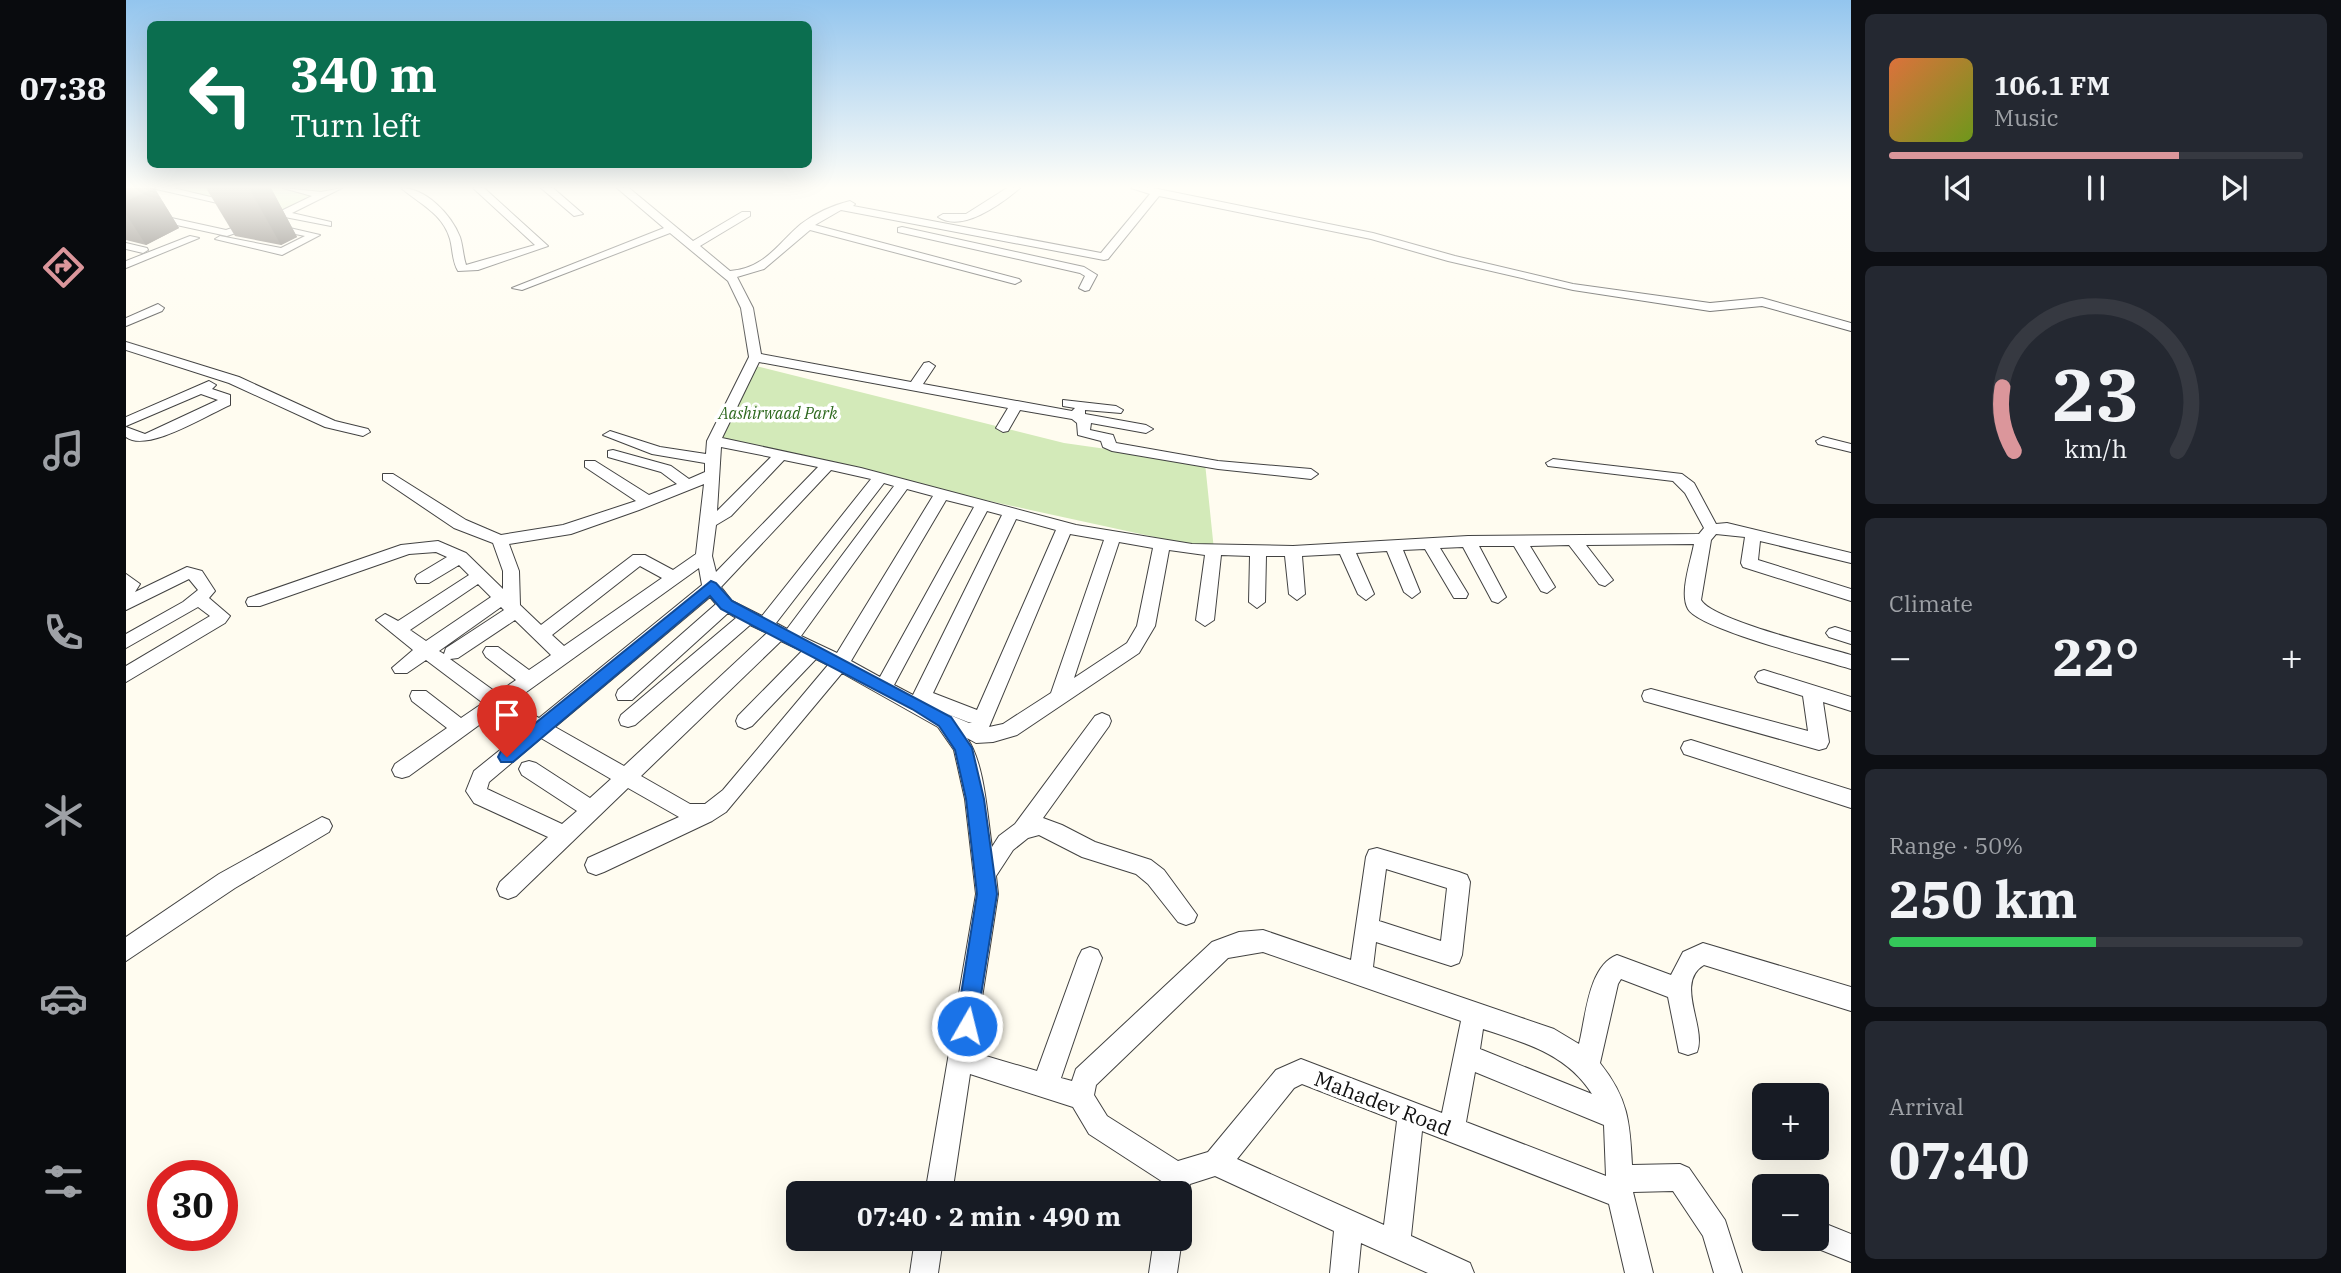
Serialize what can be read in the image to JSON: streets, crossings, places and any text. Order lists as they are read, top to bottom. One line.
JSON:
{"streets":{"street":["Mahadev Road"]},"parks":["Aashirwaad Park"],"page":{"tabs":"07:38","turn":["340 m","Turn left"],"song":["106.1 FM","Music"],"tile":["Climate",["Range · 50%","250 km"],["Arrival","07:40"]],"heat":["−","22°","+"],"map_buttons":["+","−"],"limit":"30","trip":"07:40 · 2 min · 490 m","gauge":["23","km/h"]}}
